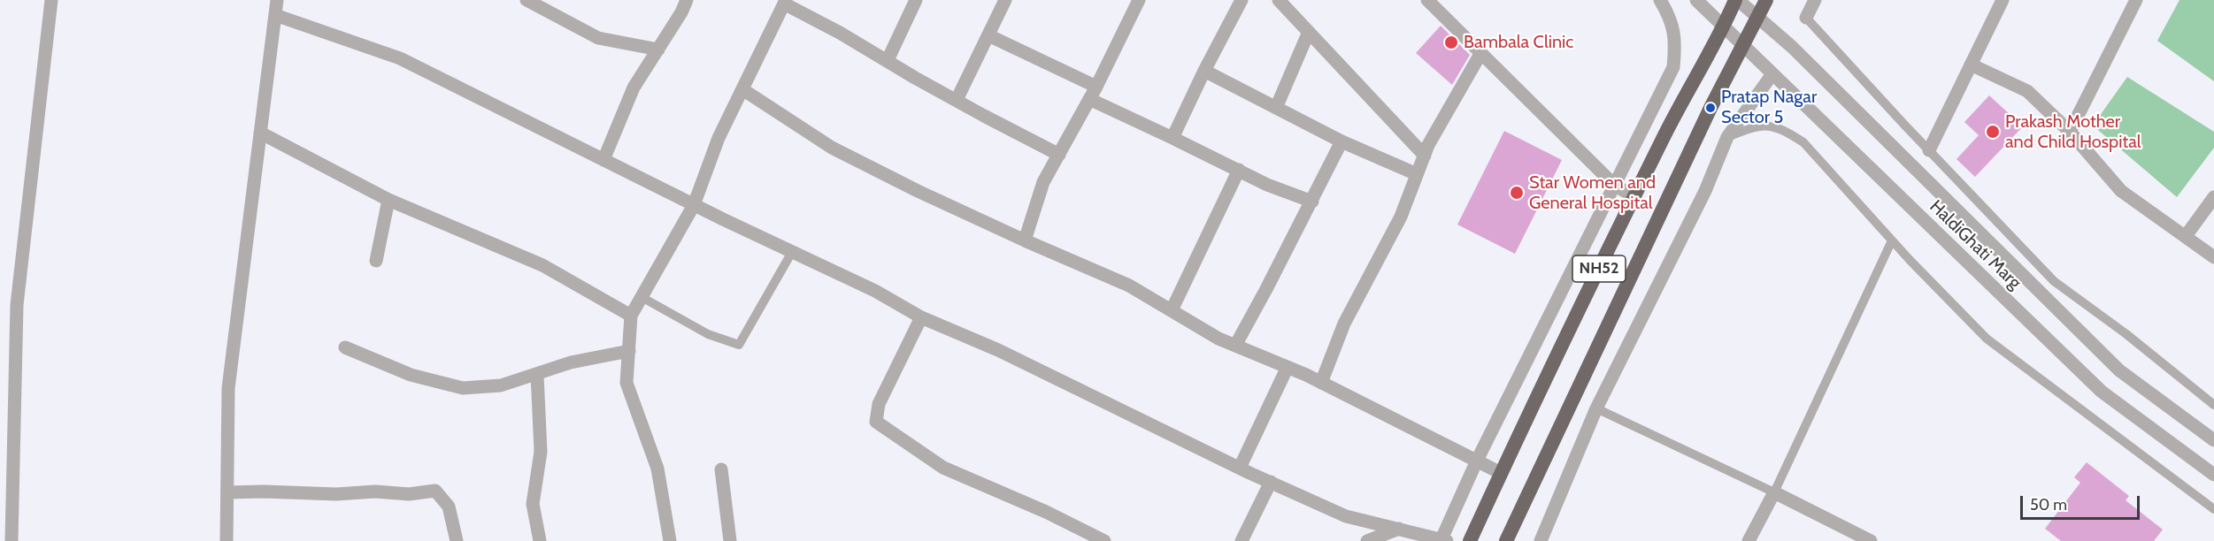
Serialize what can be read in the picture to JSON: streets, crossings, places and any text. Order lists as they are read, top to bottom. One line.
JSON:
{"streets":{"highway":["NH52"],"street":["HaldiGhati Marg"]},"crossings":[["HaldiGhati Marg","NH52"]],"places":["Bambala Clinic","Pratap Nagar Sector 5","Prakash Mother and Child Hospital","Star Women and General Hospital"],"scale_bar":"50 m"}
